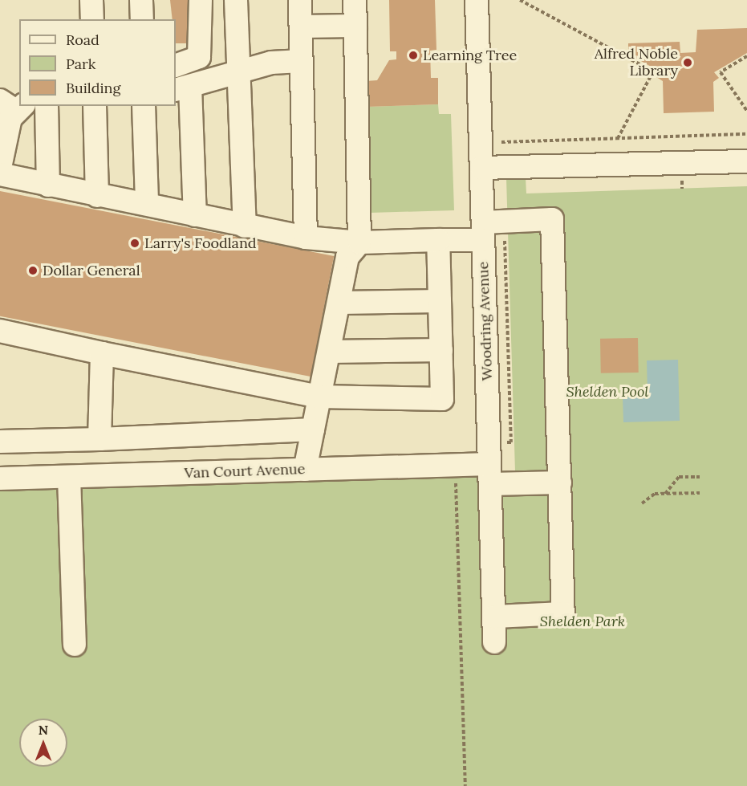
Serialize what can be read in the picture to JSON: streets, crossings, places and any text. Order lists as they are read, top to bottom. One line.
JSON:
{"streets":{"street":["Woodring Avenue","Van Court Avenue"]},"crossings":[["Woodring Avenue","Van Court Avenue"]],"parks":["Shelden Pool","Shelden Park"],"places":["Learning Tree","Alfred Noble Library","Larry's Foodland","Dollar General"],"legend":["Road","Park","Building"],"north":"top"}
